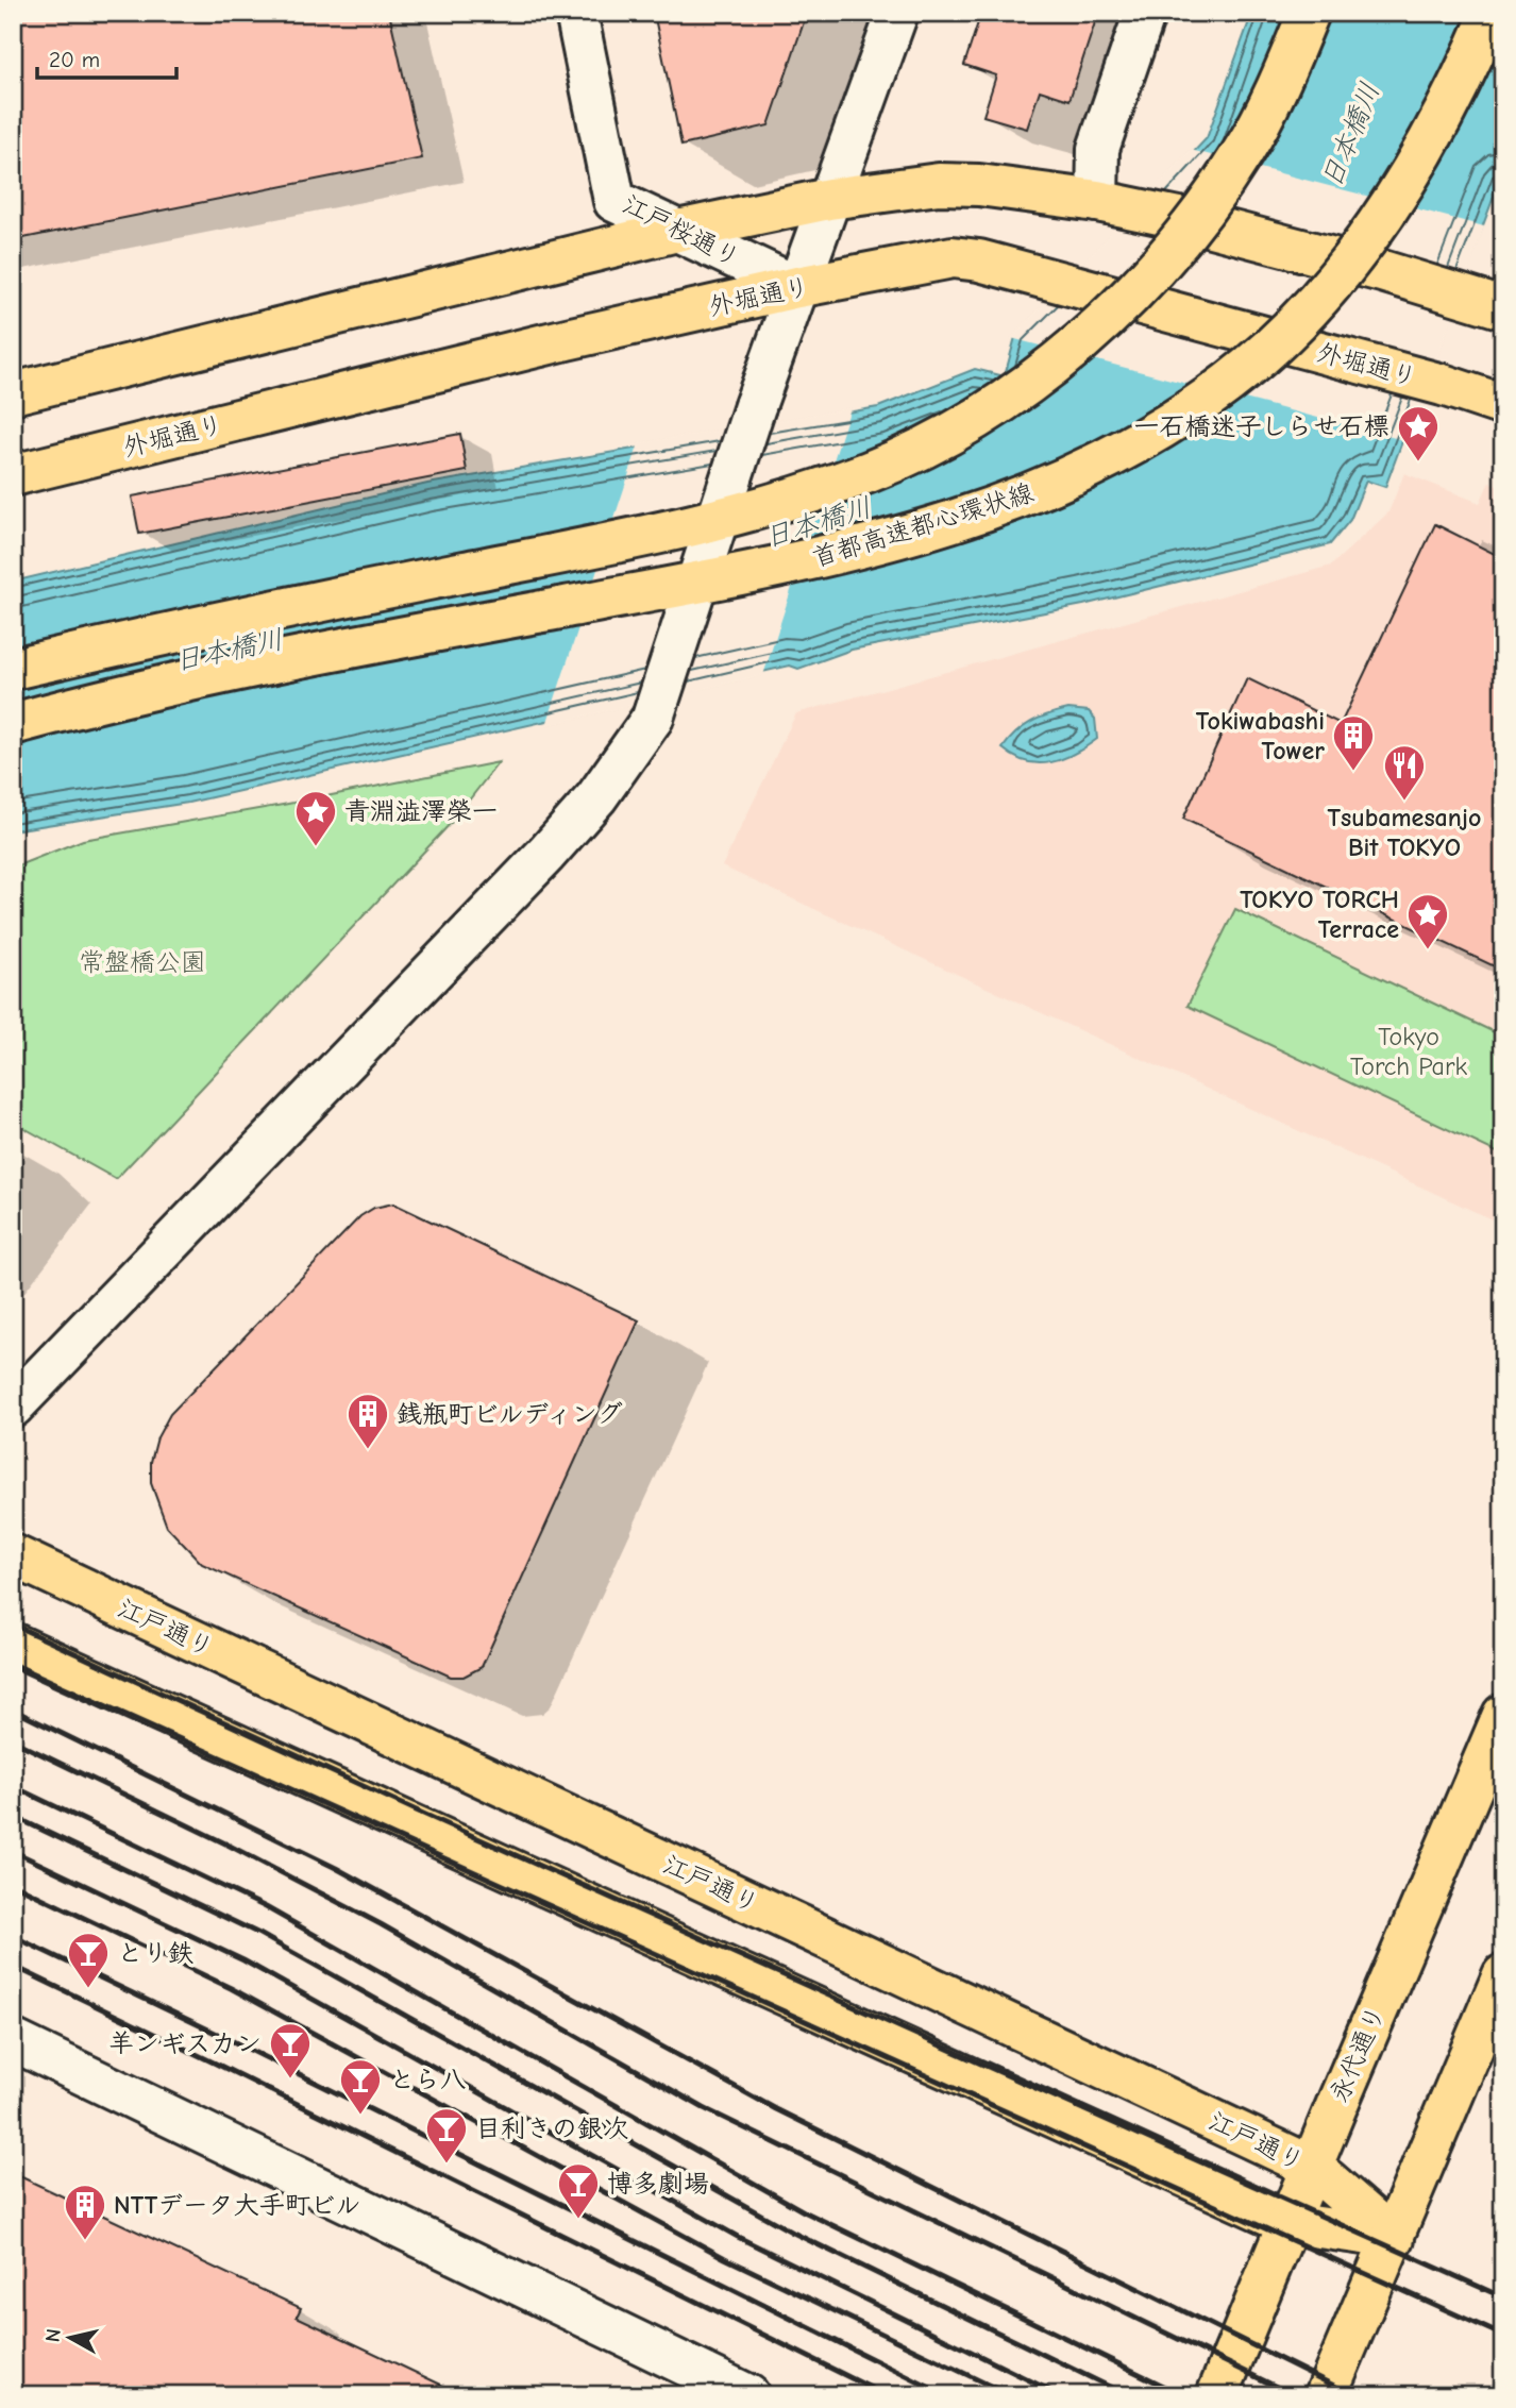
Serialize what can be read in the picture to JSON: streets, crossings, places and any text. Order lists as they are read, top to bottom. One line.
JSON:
{"streets":{"main road":["外堀通り","首都高速都心環状線","江戸通り","永代通り"],"street":["江戸桜通り"]},"crossings":[["江戸桜通り","外堀通り"],["江戸通り","永代通り"]],"water":["日本橋川"],"parks":["常盤橋公園","Tokyo Torch Park"],"places":{"place":["一石橋迷子しらせ石標","青淵澁澤榮一","TOKYO TORCH Terrace"],"building":["Tokiwabashi Tower","銭瓶町ビルディング","NTTデータ大手町ビル"],"restaurant":["Tsubamesanjo Bit TOKYO"],"bar":["とり鉄","羊ンギスカン","とら八","目利きの銀次","博多劇場"]},"scale_bar":"20 m","north":"left"}
